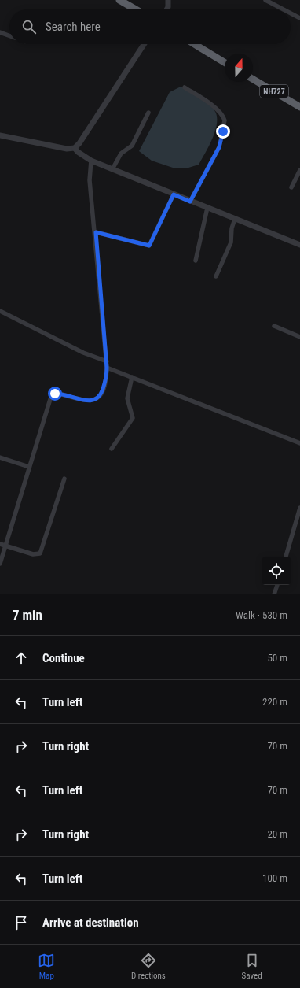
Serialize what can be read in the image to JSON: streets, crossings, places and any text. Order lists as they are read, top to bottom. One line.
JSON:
{"streets":{"highway":["NH727"]},"north":"top","page":{"search":"Search here","heading":["7 min","Walk · 530 m"],"list":[["Continue","50 m"],["Turn left","220 m"],["Turn right","70 m"],["Turn left","70 m"],["Turn right","20 m"],["Turn left","100 m"],"Arrive at destination"],"nav":["Map","Directions","Saved"]}}
